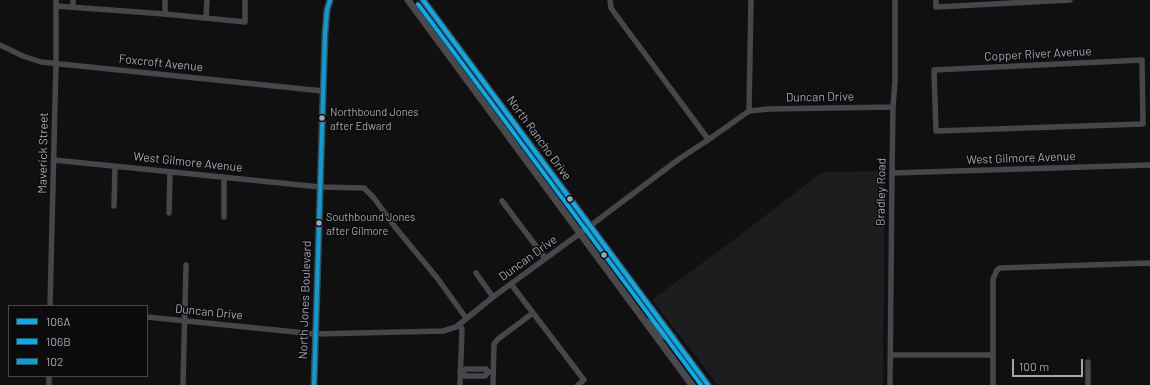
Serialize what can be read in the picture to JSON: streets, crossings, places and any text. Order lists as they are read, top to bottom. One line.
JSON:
{"streets":{"main road":["North Rancho Drive","North Jones Boulevard"],"street":["Copper River Avenue","Foxcroft Avenue","Duncan Drive","Maverick Street","West Gilmore Avenue","Bradley Road"]},"crossings":[["Foxcroft Avenue","Maverick Street"],["Foxcroft Avenue","North Jones Boulevard"],["Duncan Drive","North Rancho Drive"],["Duncan Drive","West Gilmore Avenue"],["Duncan Drive","Bradley Road"],["Duncan Drive","North Jones Boulevard"],["Maverick Street","West Gilmore Avenue"],["West Gilmore Avenue","Bradley Road"],["West Gilmore Avenue","North Jones Boulevard"]],"places":["Northbound Jones after Edward","Southbound Jones after Gilmore"],"lines":["transit line 106A","transit line 102","transit line 106B"],"legend":["106A","106B","102"],"scale_bar":"100 m"}
